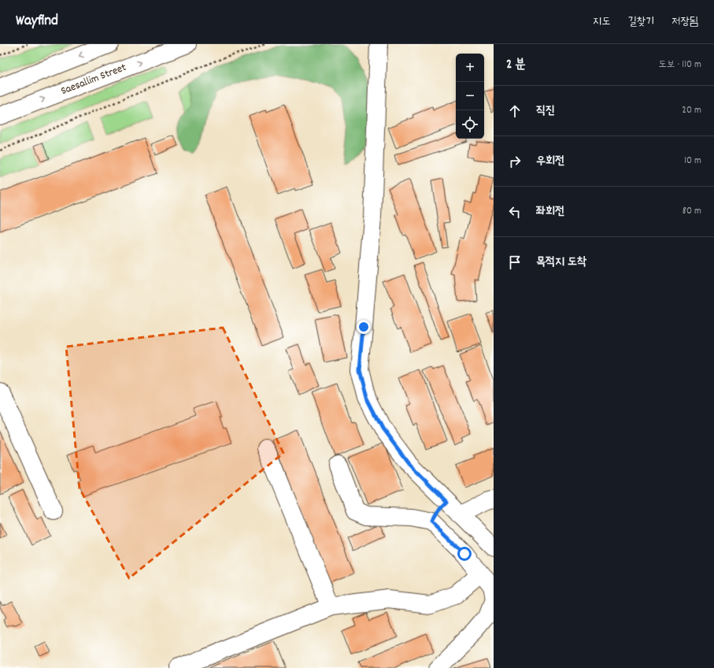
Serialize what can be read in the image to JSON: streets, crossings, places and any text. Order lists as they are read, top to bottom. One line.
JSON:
{"streets":{"street":["Saesallim Street"]},"page":{"header":"Wayfind","nav":["지도","길찾기","저장됨"],"heading":["2 분","도보 · 110 m"],"map_buttons":["+","−"],"list":[["직진","20 m"],["우회전","10 m"],["좌회전","80 m"],"목적지 도착"]}}
